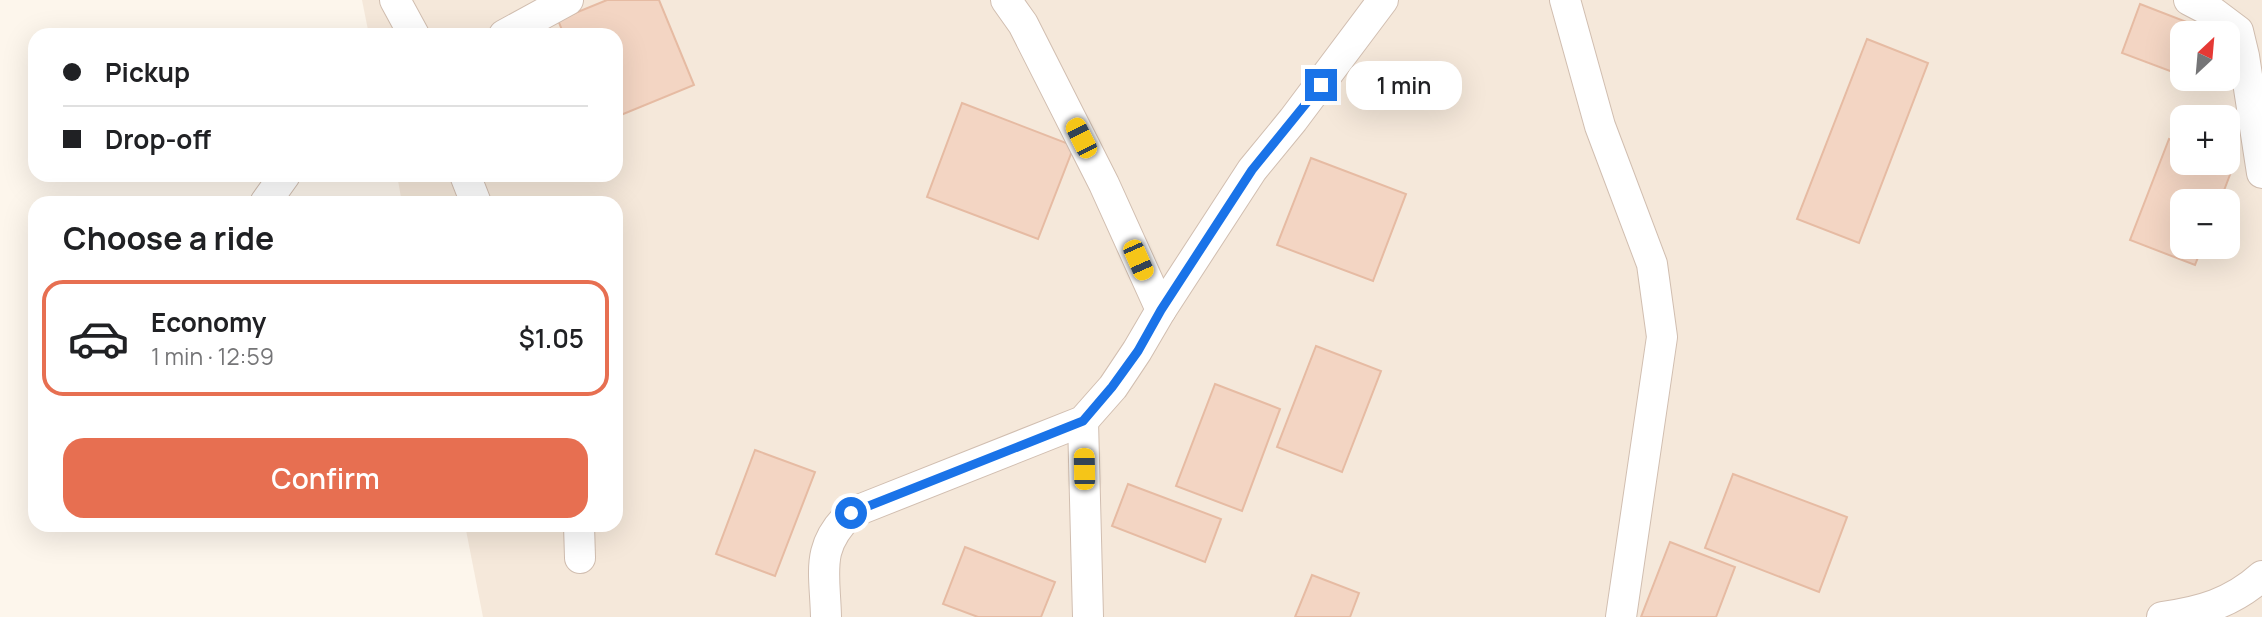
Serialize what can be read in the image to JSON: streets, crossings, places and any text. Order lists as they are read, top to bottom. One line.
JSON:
{"north":"top right","page":{"map_buttons":["+","−"],"banner":["Pickup","Drop-off"],"bubble":"1 min","heading":"Choose a ride","list":[{"name":"Economy","note":"1 min · 12:59","value":"$1.05"}],"buttons":"Confirm"}}
